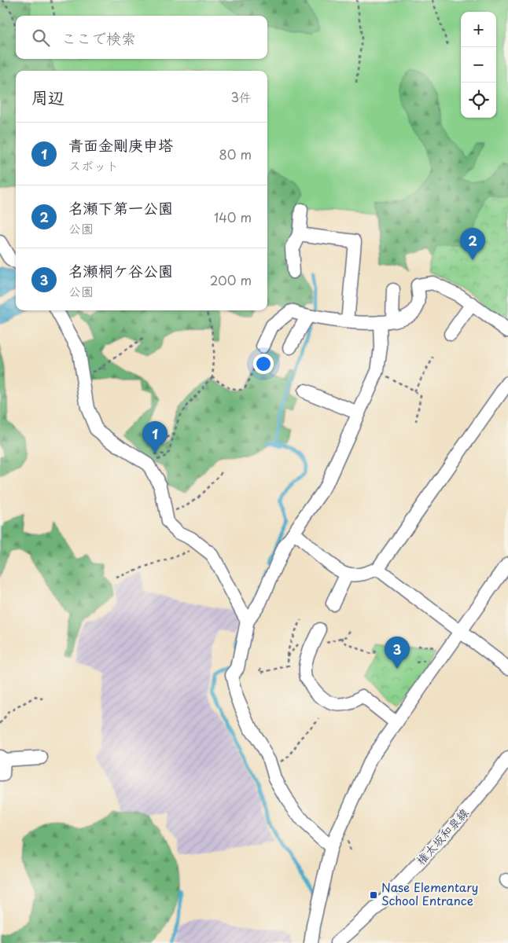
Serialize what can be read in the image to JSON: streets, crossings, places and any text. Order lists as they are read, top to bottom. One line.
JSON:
{"streets":{"street":["権太坂和泉線"]},"places":{"transit":["Nase Elementary School Entrance"]},"page":{"map_buttons":["+","−"],"search":"ここで検索","heading":["周辺","3件"],"list":[{"mark":"1","name":"青面金剛庚申塔","note":"スポット","value":"80 m"},{"mark":"2","name":"名瀬下第一公園","note":"公園","value":"140 m"},{"mark":"3","name":"名瀬桐ケ谷公園","note":"公園","value":"200 m"}],"pins":["2","1","3"]}}
